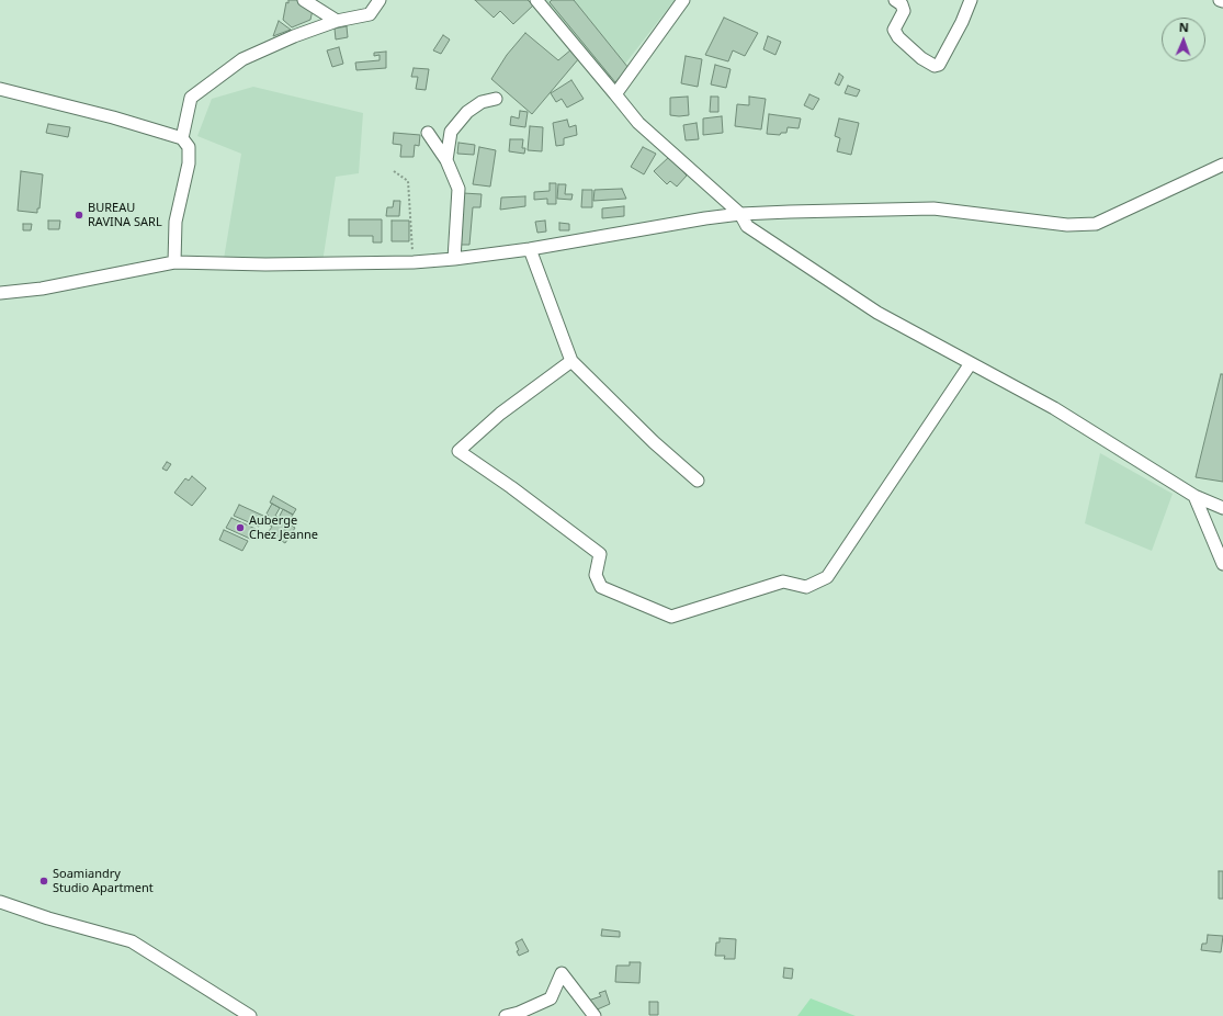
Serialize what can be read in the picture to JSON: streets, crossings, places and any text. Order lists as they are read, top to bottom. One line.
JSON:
{"places":["BUREAU RAVINA SARL","Auberge Chez Jeanne","Soamiandry Studio Apartment"],"north":"top"}
